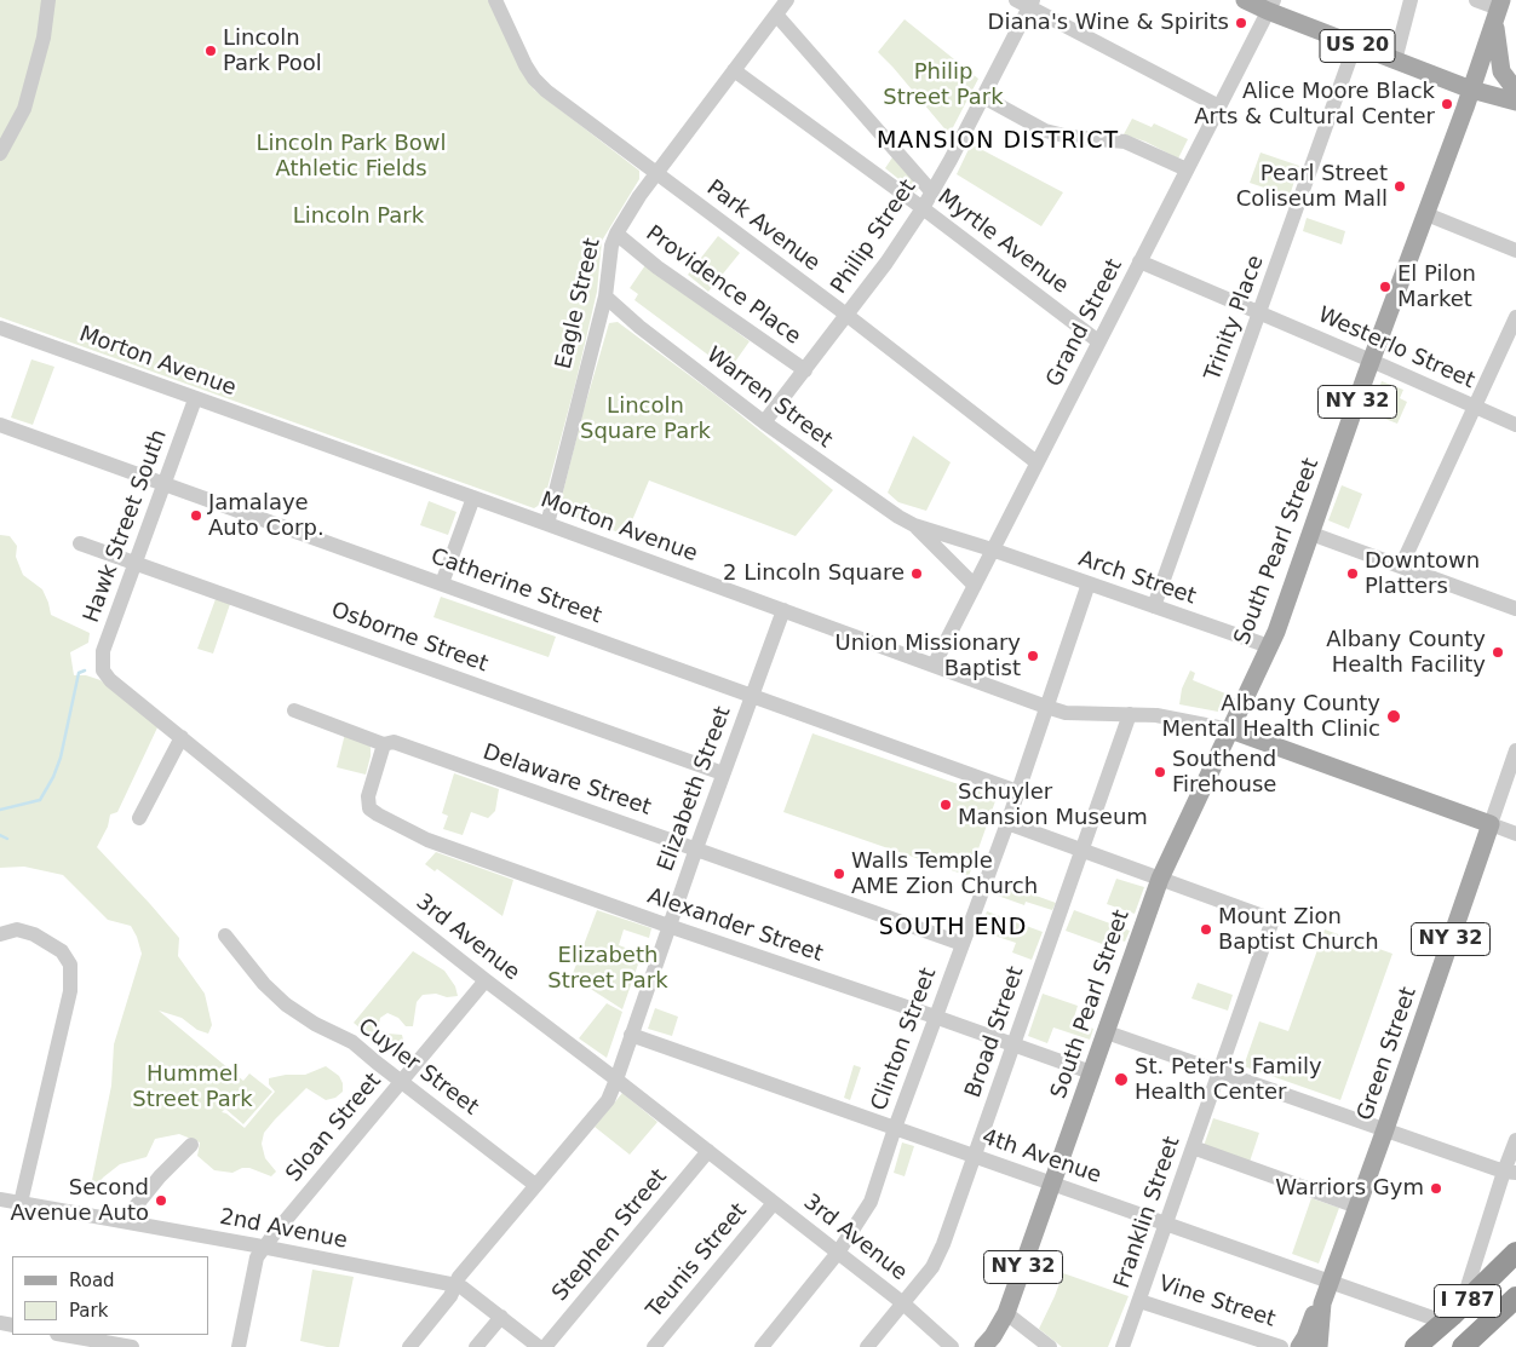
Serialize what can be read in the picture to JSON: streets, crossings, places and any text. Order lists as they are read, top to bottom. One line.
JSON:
{"streets":{"highway":["I 787"],"main road":["US 20","NY 32","South Pearl Street","Green Street"],"street":["Park Avenue","Philip Street","Myrtle Avenue","Providence Place","Eagle Street","Trinity Place","Grand Street","Westerlo Street","Morton Avenue","Warren Street","Hawk Street South","Arch Street","Catherine Street","Osborne Street","Delaware Street","Elizabeth Street","Alexander Street","3rd Avenue","Broad Street","Clinton Street","Cuyler Street","Sloan Street","4th Avenue","Franklin Street","2nd Avenue","Stephen Street","Teunis Street","Vine Street"]},"crossings":[["US 20","Trinity Place"],["US 20","Grand Street"],["US 20","South Pearl Street"],["Park Avenue","Philip Street"],["Park Avenue","Eagle Street"],["Park Avenue","Grand Street"],["Philip Street","Myrtle Avenue"],["Philip Street","Providence Place"],["Philip Street","Warren Street"],["Myrtle Avenue","Eagle Street"],["Myrtle Avenue","Grand Street"],["Providence Place","Eagle Street"],["Eagle Street","Morton Avenue"],["Eagle Street","Warren Street"],["Trinity Place","Westerlo Street"],["Trinity Place","Arch Street"],["Grand Street","Westerlo Street"],["Grand Street","Morton Avenue"],["Grand Street","Warren Street"],["Grand Street","Arch Street"],["Westerlo Street","South Pearl Street"],["Morton Avenue","Hawk Street South"],["Morton Avenue","South Pearl Street"],["Morton Avenue","Elizabeth Street"],["Morton Avenue","Broad Street"],["Morton Avenue","Clinton Street"],["Warren Street","Arch Street"],["Hawk Street South","Catherine Street"],["Hawk Street South","Osborne Street"],["Hawk Street South","3rd Avenue"],["South Pearl Street","Arch Street"],["South Pearl Street","Alexander Street"],["South Pearl Street","4th Avenue"],["South Pearl Street","Franklin Street"],["Arch Street","Clinton Street"],["Catherine Street","Elizabeth Street"],["Catherine Street","Clinton Street"],["Osborne Street","Elizabeth Street"],["Delaware Street","Elizabeth Street"],["Delaware Street","Alexander Street"],["Delaware Street","Clinton Street"],["Elizabeth Street","Alexander Street"],["Elizabeth Street","3rd Avenue"],["Elizabeth Street","Cuyler Street"],["Elizabeth Street","4th Avenue"],["Elizabeth Street","2nd Avenue"],["Alexander Street","Broad Street"],["Alexander Street","Clinton Street"],["3rd Avenue","Broad Street"],["3rd Avenue","Clinton Street"],["3rd Avenue","Sloan Street"],["3rd Avenue","Stephen Street"],["3rd Avenue","Teunis Street"],["Broad Street","4th Avenue"],["Clinton Street","4th Avenue"],["Green Street","4th Avenue"],["Cuyler Street","Sloan Street"],["Sloan Street","2nd Avenue"],["4th Avenue","Franklin Street"],["Franklin Street","Vine Street"]],"districts":["MANSION DISTRICT","SOUTH END"],"parks":["Philip Street Park","Lincoln Park Bowl Athletic Fields","Lincoln Park","Lincoln Square Park","Elizabeth Street Park","Hummel Street Park"],"places":["Diana's Wine & Spirits","Lincoln Park Pool","Alice Moore Black Arts & Cultural Center","Pearl Street Coliseum Mall","El Pilon Market","Jamalaye Auto Corp.","2 Lincoln Square","Downtown Platters","Albany County Health Facility","Union Missionary Baptist","Albany County Mental Health Clinic","Southend Firehouse","Schuyler Mansion Museum","Walls Temple AME Zion Church","Mount Zion Baptist Church","St. Peter's Family Health Center","Warriors Gym","Second Avenue Auto"],"legend":["Road","Park"]}
